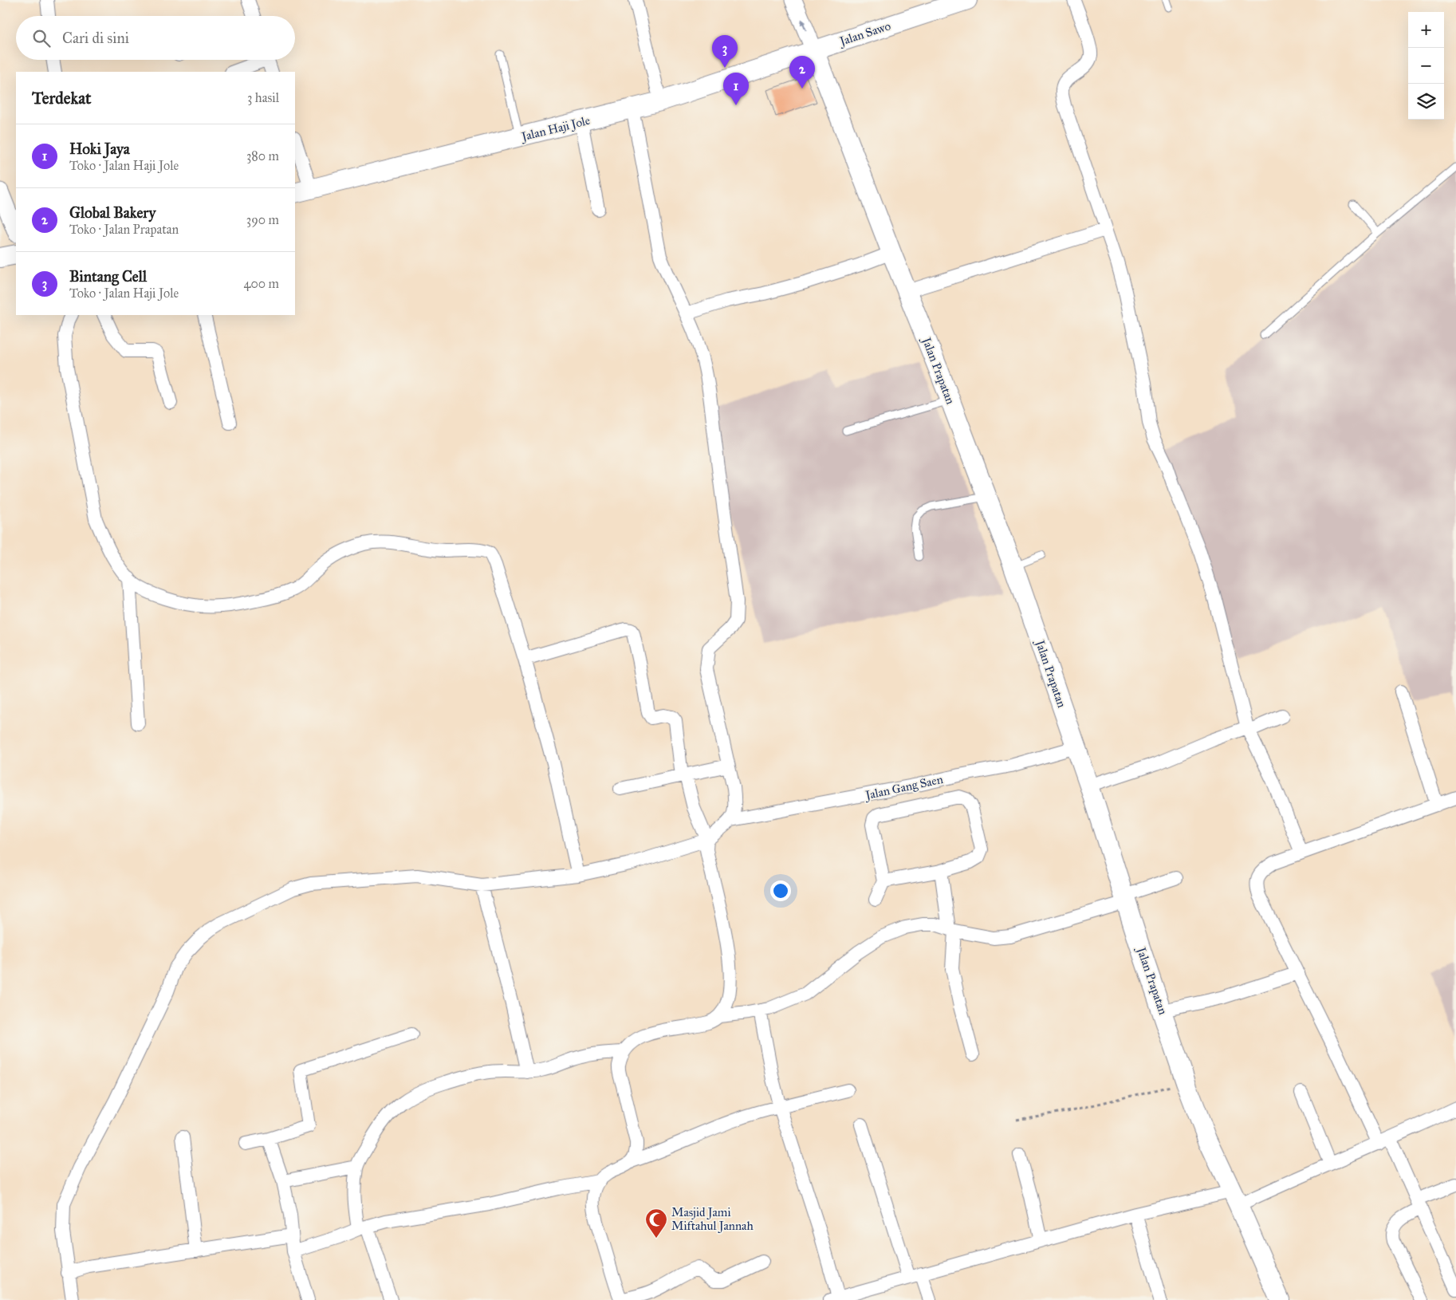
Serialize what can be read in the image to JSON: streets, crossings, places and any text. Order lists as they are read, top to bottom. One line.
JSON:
{"streets":{"main road":["Jalan Sawo","Jalan Haji Jole","Jalan Prapatan"],"street":["Jalan Gang Saen"]},"crossings":[["Jalan Sawo","Jalan Haji Jole"],["Jalan Sawo","Jalan Prapatan"],["Jalan Haji Jole","Jalan Prapatan"],["Jalan Prapatan","Jalan Gang Saen"]],"places":{"mosque":["Masjid Jami Miftahul Jannah"]},"page":{"map_buttons":["+","−"],"search":"Cari di sini","pins":["3","2","1"],"heading":["Terdekat","3 hasil"],"list":[{"mark":"1","name":"Hoki Jaya","note":"Toko · Jalan Haji Jole","value":"380 m"},{"mark":"2","name":"Global Bakery","note":"Toko · Jalan Prapatan","value":"390 m"},{"mark":"3","name":"Bintang Cell","note":"Toko · Jalan Haji Jole","value":"400 m"}]}}
